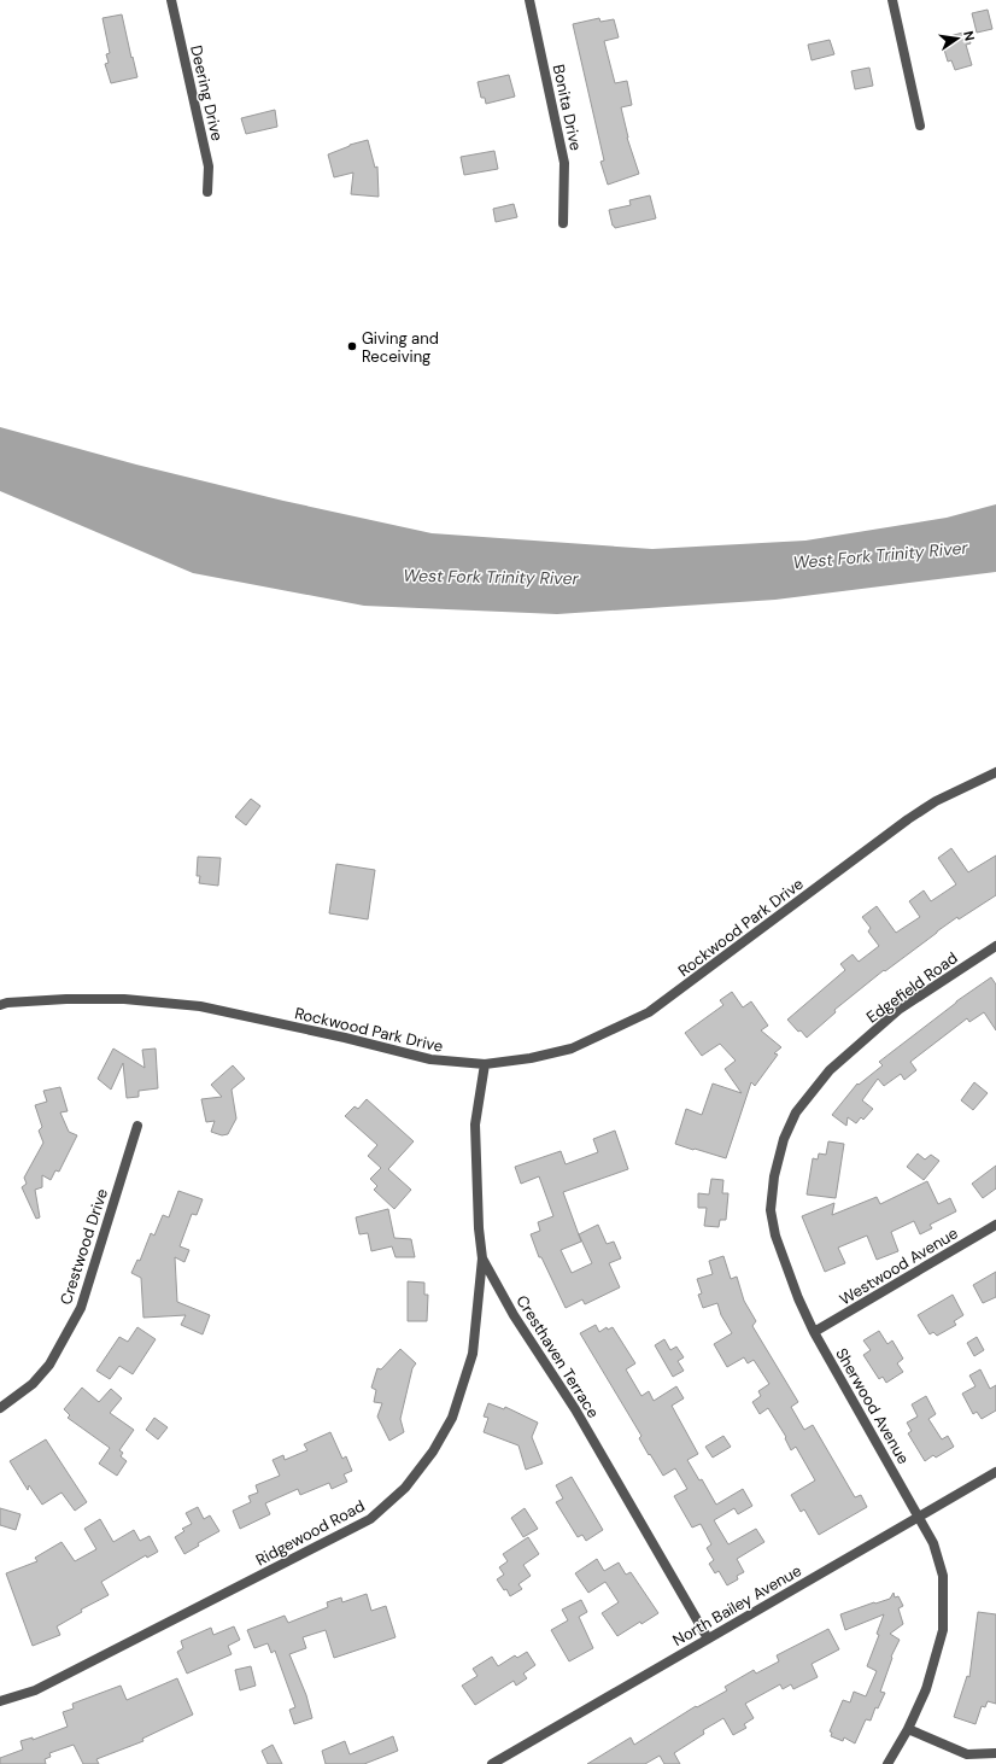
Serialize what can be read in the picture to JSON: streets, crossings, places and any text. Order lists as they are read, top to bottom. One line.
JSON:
{"streets":{"street":["Deering Drive","Bonita Drive","Rockwood Park Drive","Edgefield Road","Crestwood Drive","Westwood Avenue","Cresthaven Terrace","Sherwood Avenue","Ridgewood Road","North Bailey Avenue"]},"crossings":[["Rockwood Park Drive","Cresthaven Terrace"],["Edgefield Road","Sherwood Avenue"],["Westwood Avenue","Sherwood Avenue"],["Cresthaven Terrace","Ridgewood Road"],["Cresthaven Terrace","North Bailey Avenue"],["Sherwood Avenue","North Bailey Avenue"]],"water":["West Fork Trinity River"],"places":["Giving and Receiving"],"north":"right"}
